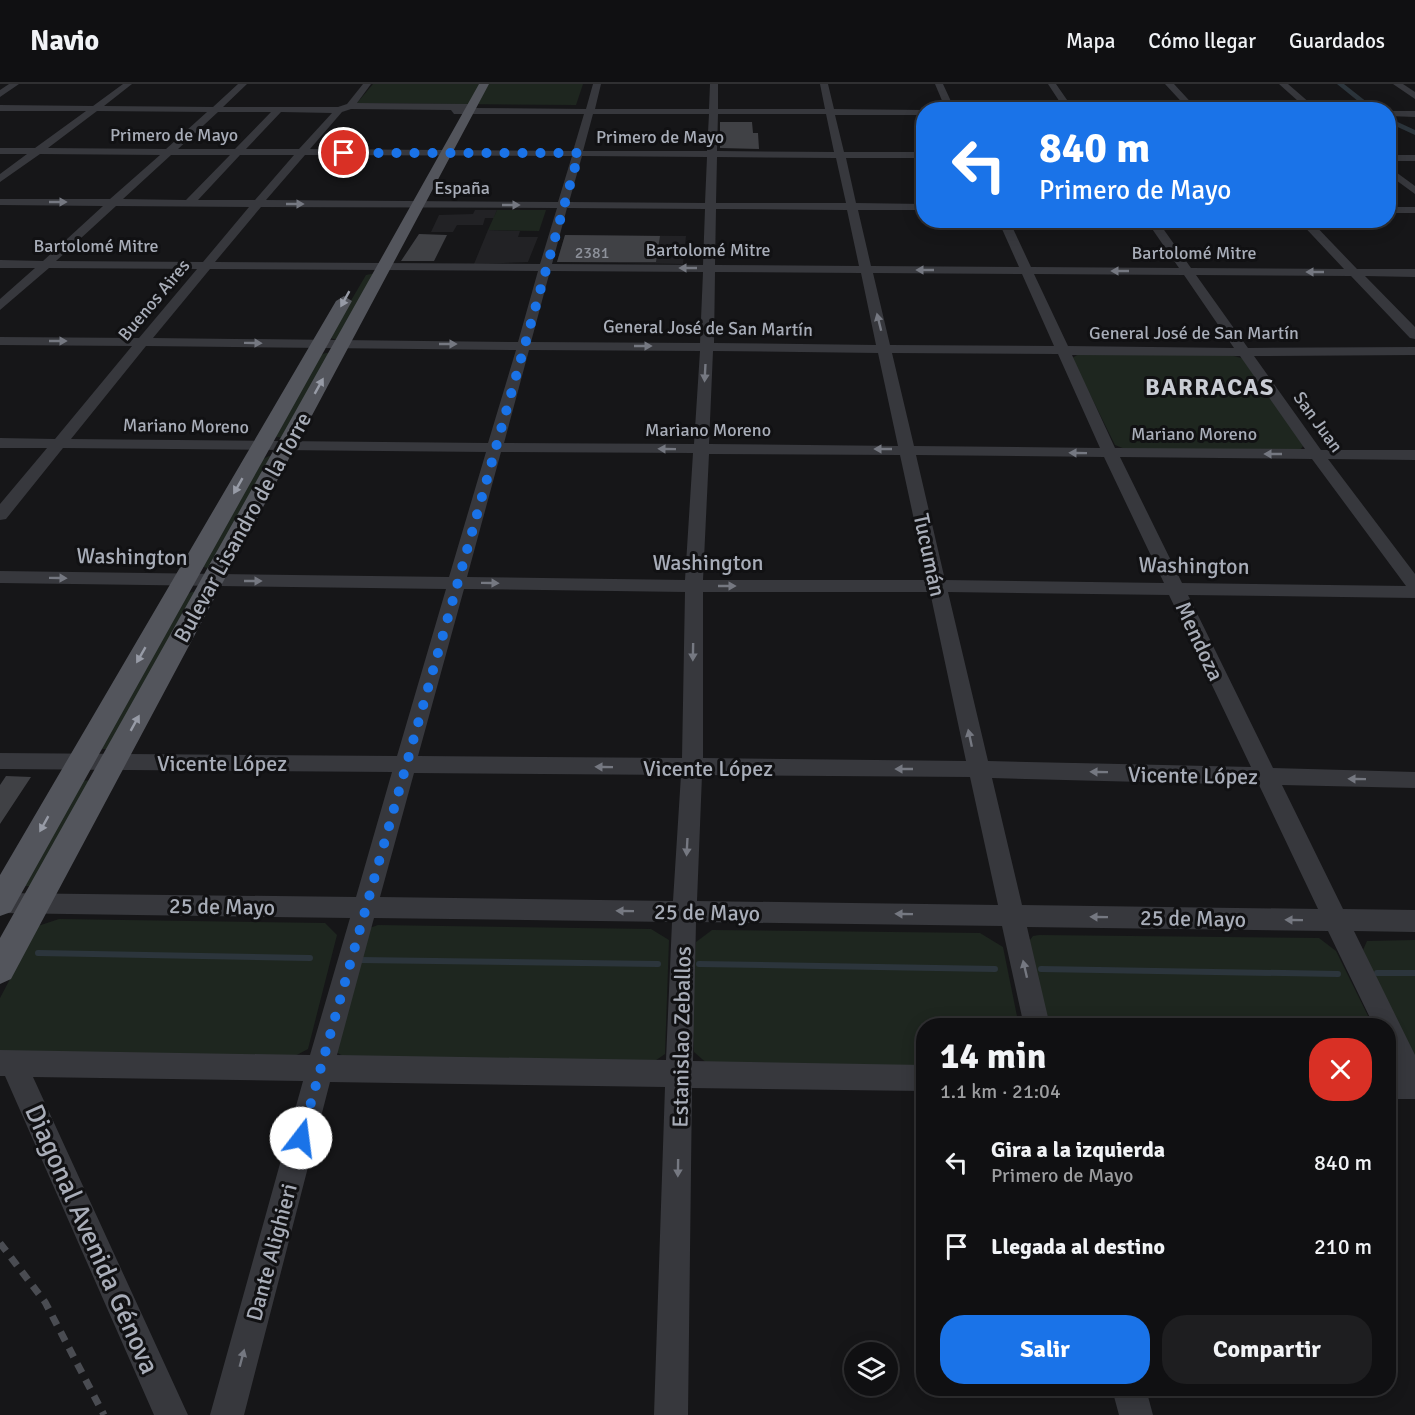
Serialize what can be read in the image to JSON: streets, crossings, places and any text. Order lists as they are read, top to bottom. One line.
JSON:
{"streets":{"main road":["Bulevar Lisandro de la Torre"],"street":["Primero de Mayo","España","Bartolomé Mitre","Buenos Aires","General José de San Martín","San Juan","Mariano Moreno","Tucumán","Washington","Mendoza","Vicente López","25 de Mayo","Estanislao Zeballos","Diagonal Avenida Génova","Dante Alighieri"]},"crossings":[["Primero de Mayo","Buenos Aires"],["Primero de Mayo","Bulevar Lisandro de la Torre"],["Primero de Mayo","Tucumán"],["Primero de Mayo","Estanislao Zeballos"],["Primero de Mayo","Dante Alighieri"],["España","Buenos Aires"],["España","Bulevar Lisandro de la Torre"],["España","Tucumán"],["España","Estanislao Zeballos"],["España","Dante Alighieri"],["Bartolomé Mitre","Buenos Aires"],["Bartolomé Mitre","San Juan"],["Bartolomé Mitre","Bulevar Lisandro de la Torre"],["Bartolomé Mitre","Tucumán"],["Bartolomé Mitre","Mendoza"],["Bartolomé Mitre","Estanislao Zeballos"],["Bartolomé Mitre","Dante Alighieri"],["Buenos Aires","General José de San Martín"],["Buenos Aires","Mariano Moreno"],["General José de San Martín","San Juan"],["General José de San Martín","Bulevar Lisandro de la Torre"],["General José de San Martín","Tucumán"],["General José de San Martín","Mendoza"],["General José de San Martín","Estanislao Zeballos"],["General José de San Martín","Dante Alighieri"],["San Juan","Mariano Moreno"],["Mariano Moreno","Bulevar Lisandro de la Torre"],["Mariano Moreno","Tucumán"],["Mariano Moreno","Mendoza"],["Mariano Moreno","Estanislao Zeballos"],["Mariano Moreno","Dante Alighieri"],["Bulevar Lisandro de la Torre","Washington"],["Bulevar Lisandro de la Torre","Vicente López"],["Bulevar Lisandro de la Torre","25 de Mayo"],["Tucumán","Washington"],["Tucumán","Vicente López"],["Tucumán","25 de Mayo"],["Washington","Mendoza"],["Washington","Estanislao Zeballos"],["Washington","Dante Alighieri"],["Mendoza","Vicente López"],["Mendoza","25 de Mayo"],["Vicente López","Estanislao Zeballos"],["Vicente López","Dante Alighieri"],["25 de Mayo","Estanislao Zeballos"],["25 de Mayo","Dante Alighieri"]],"one_way":["General José de San Martín","Mariano Moreno","Tucumán","Washington","Vicente López","Estanislao Zeballos"],"districts":["BARRACAS"],"house_numbers":["2381"],"page":{"header":"Navio","nav":["Mapa","Cómo llegar","Guardados"],"turn":["840 m","Primero de Mayo"],"heading":["14 min","1.1 km · 21:04"],"list":[{"name":"Gira a la izquierda","note":"Primero de Mayo","value":"840 m"},{"name":"Llegada al destino","value":"210 m"}],"buttons":["Salir","Compartir"]}}
